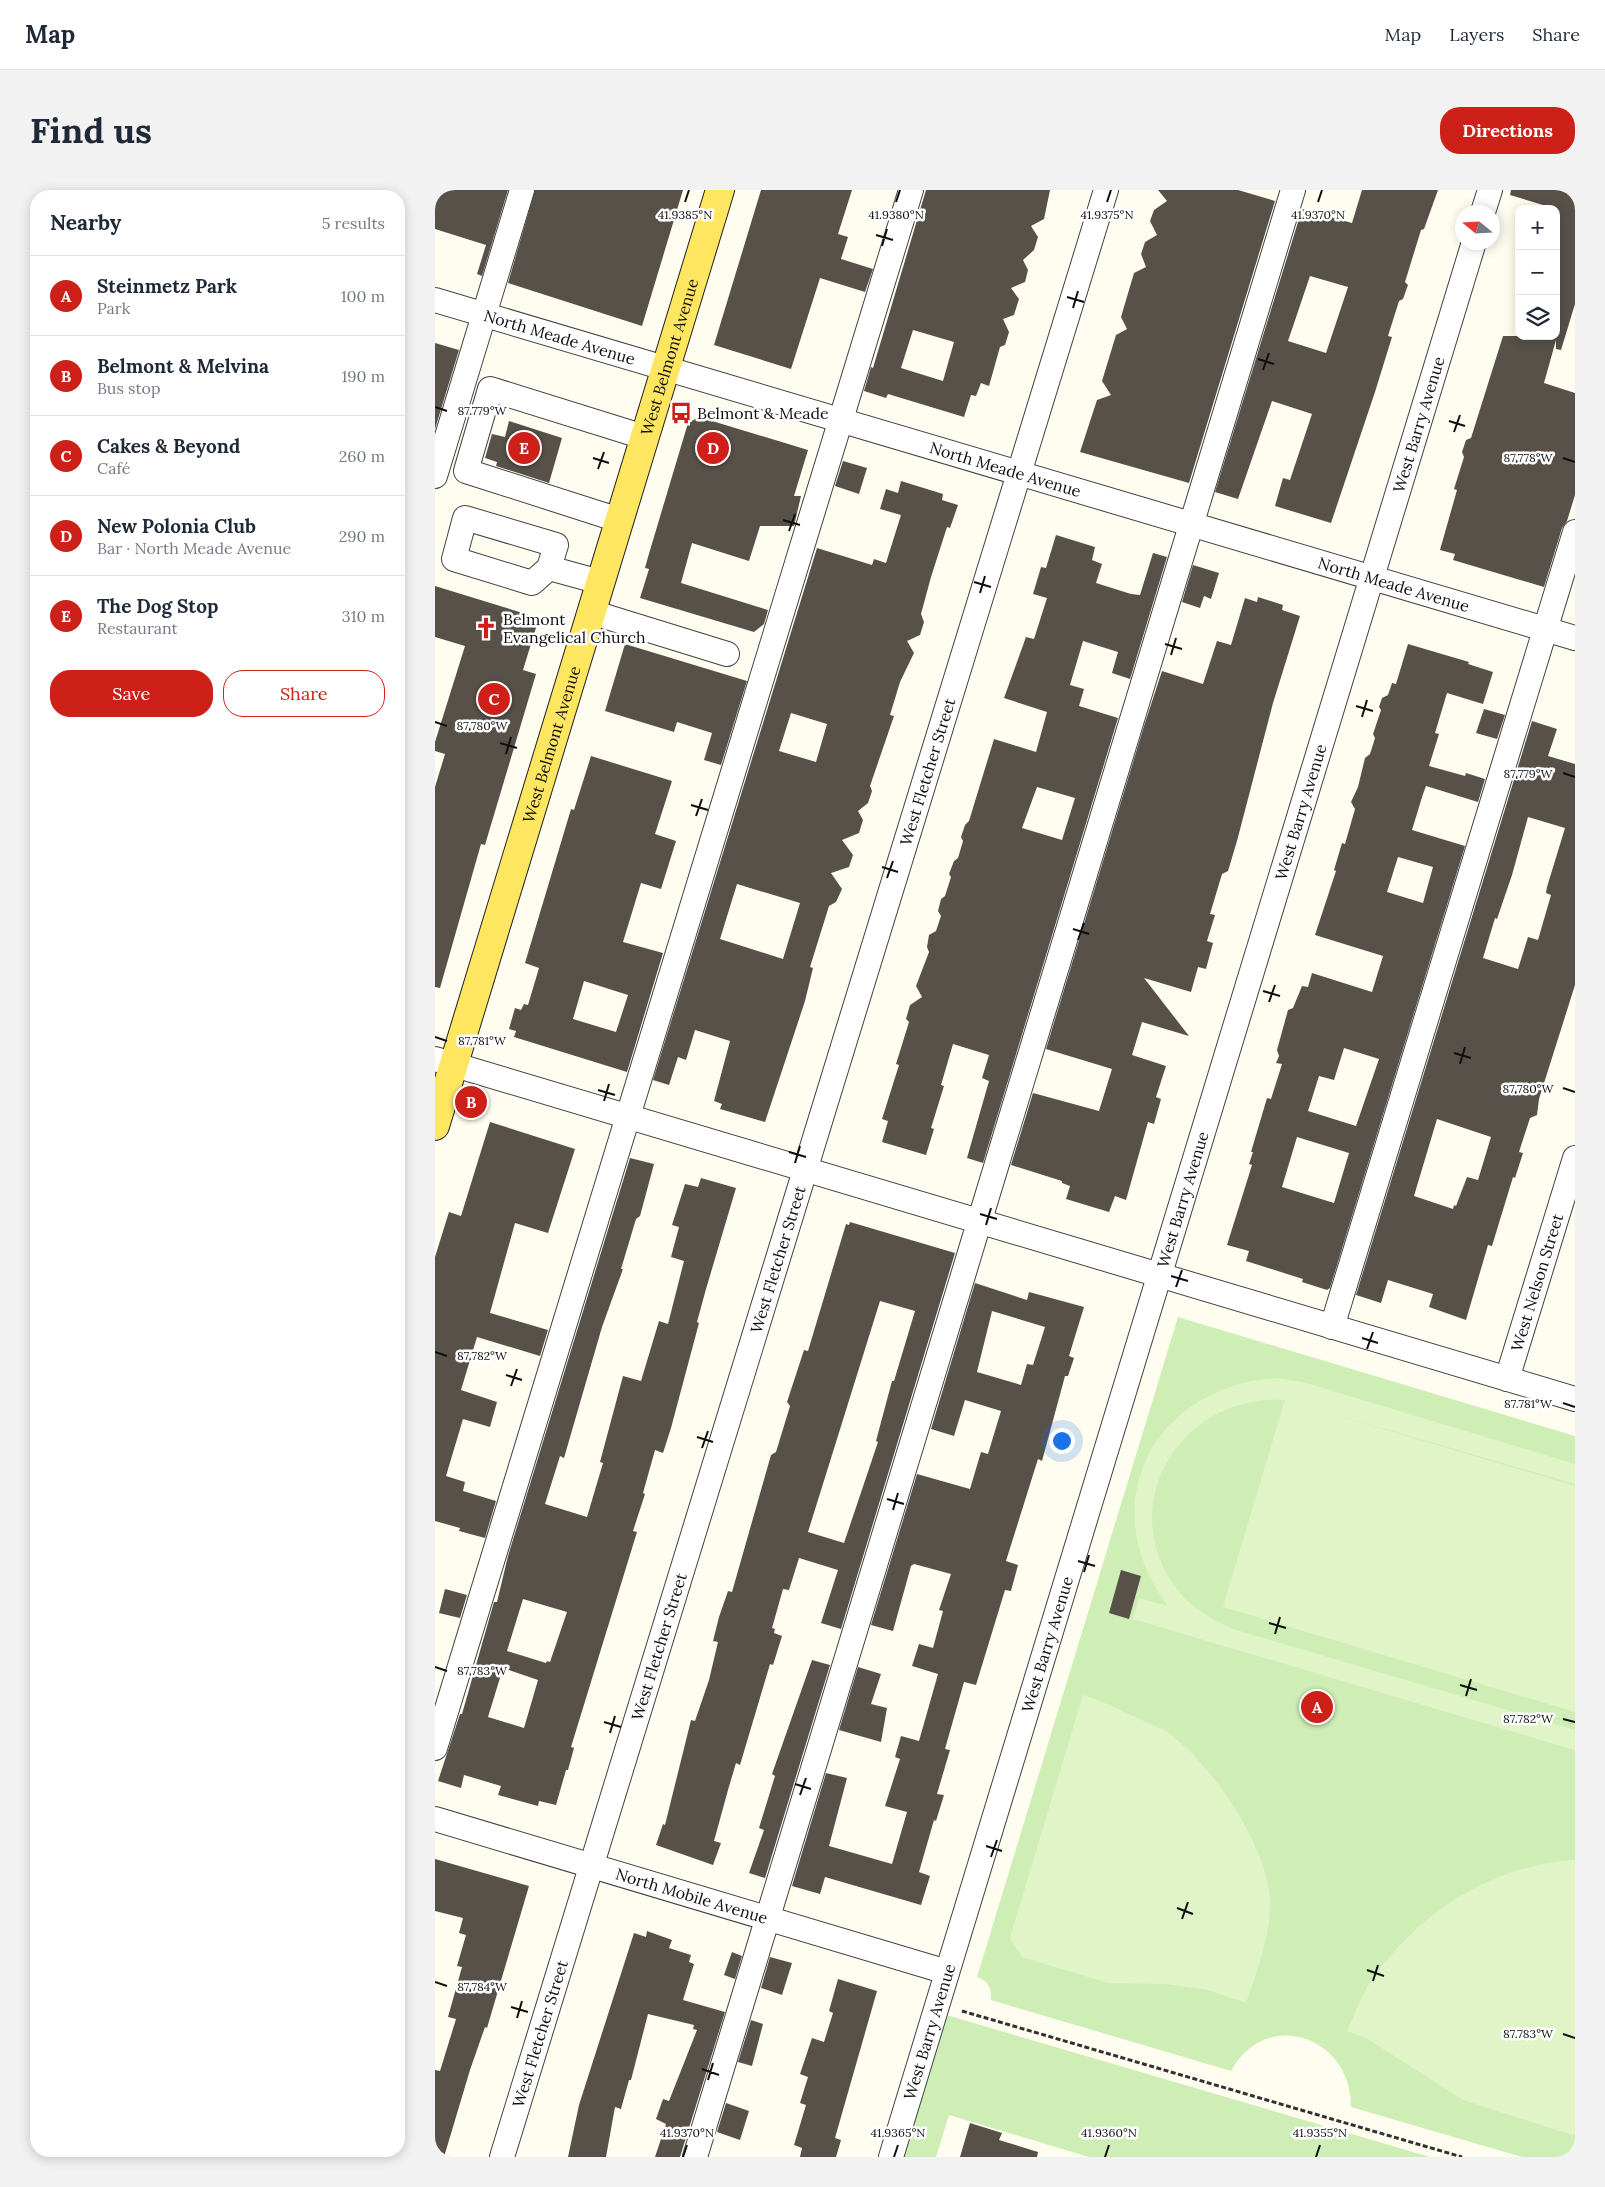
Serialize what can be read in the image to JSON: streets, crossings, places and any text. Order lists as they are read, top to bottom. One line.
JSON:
{"streets":{"main road":["West Belmont Avenue"],"street":["North Meade Avenue","West Barry Avenue","West Fletcher Street","West Nelson Street","North Mobile Avenue"]},"crossings":[["North Meade Avenue","West Belmont Avenue"],["North Meade Avenue","West Barry Avenue"],["North Meade Avenue","West Fletcher Street"],["West Barry Avenue","North Mobile Avenue"],["West Fletcher Street","North Mobile Avenue"]],"places":{"bus stop":["Belmont & Meade"],"church":["Belmont Evangelical Church"]},"north":"left","page":{"header":"Map","nav":["Map","Layers","Share"],"buttons":["Directions",["Save","Share"]],"title":"Find us","heading":["Nearby","5 results"],"map_buttons":["+","−"],"list":[{"mark":"A","name":"Steinmetz Park","note":"Park","value":"100 m"},{"mark":"B","name":"Belmont & Melvina","note":"Bus stop","value":"190 m"},{"mark":"C","name":"Cakes & Beyond","note":"Café","value":"260 m"},{"mark":"D","name":"New Polonia Club","note":"Bar · North Meade Avenue","value":"290 m"},{"mark":"E","name":"The Dog Stop","note":"Restaurant","value":"310 m"}],"pins":["D","E","C","B","A"]},"coordinates":["41.9385°N","41.9380°N","41.9375°N","41.9370°N","87.779°W","87.778°W","87.780°W","87.781°W","87.782°W","87.783°W","87.784°W","41.9365°N","41.9360°N","41.9355°N"]}
